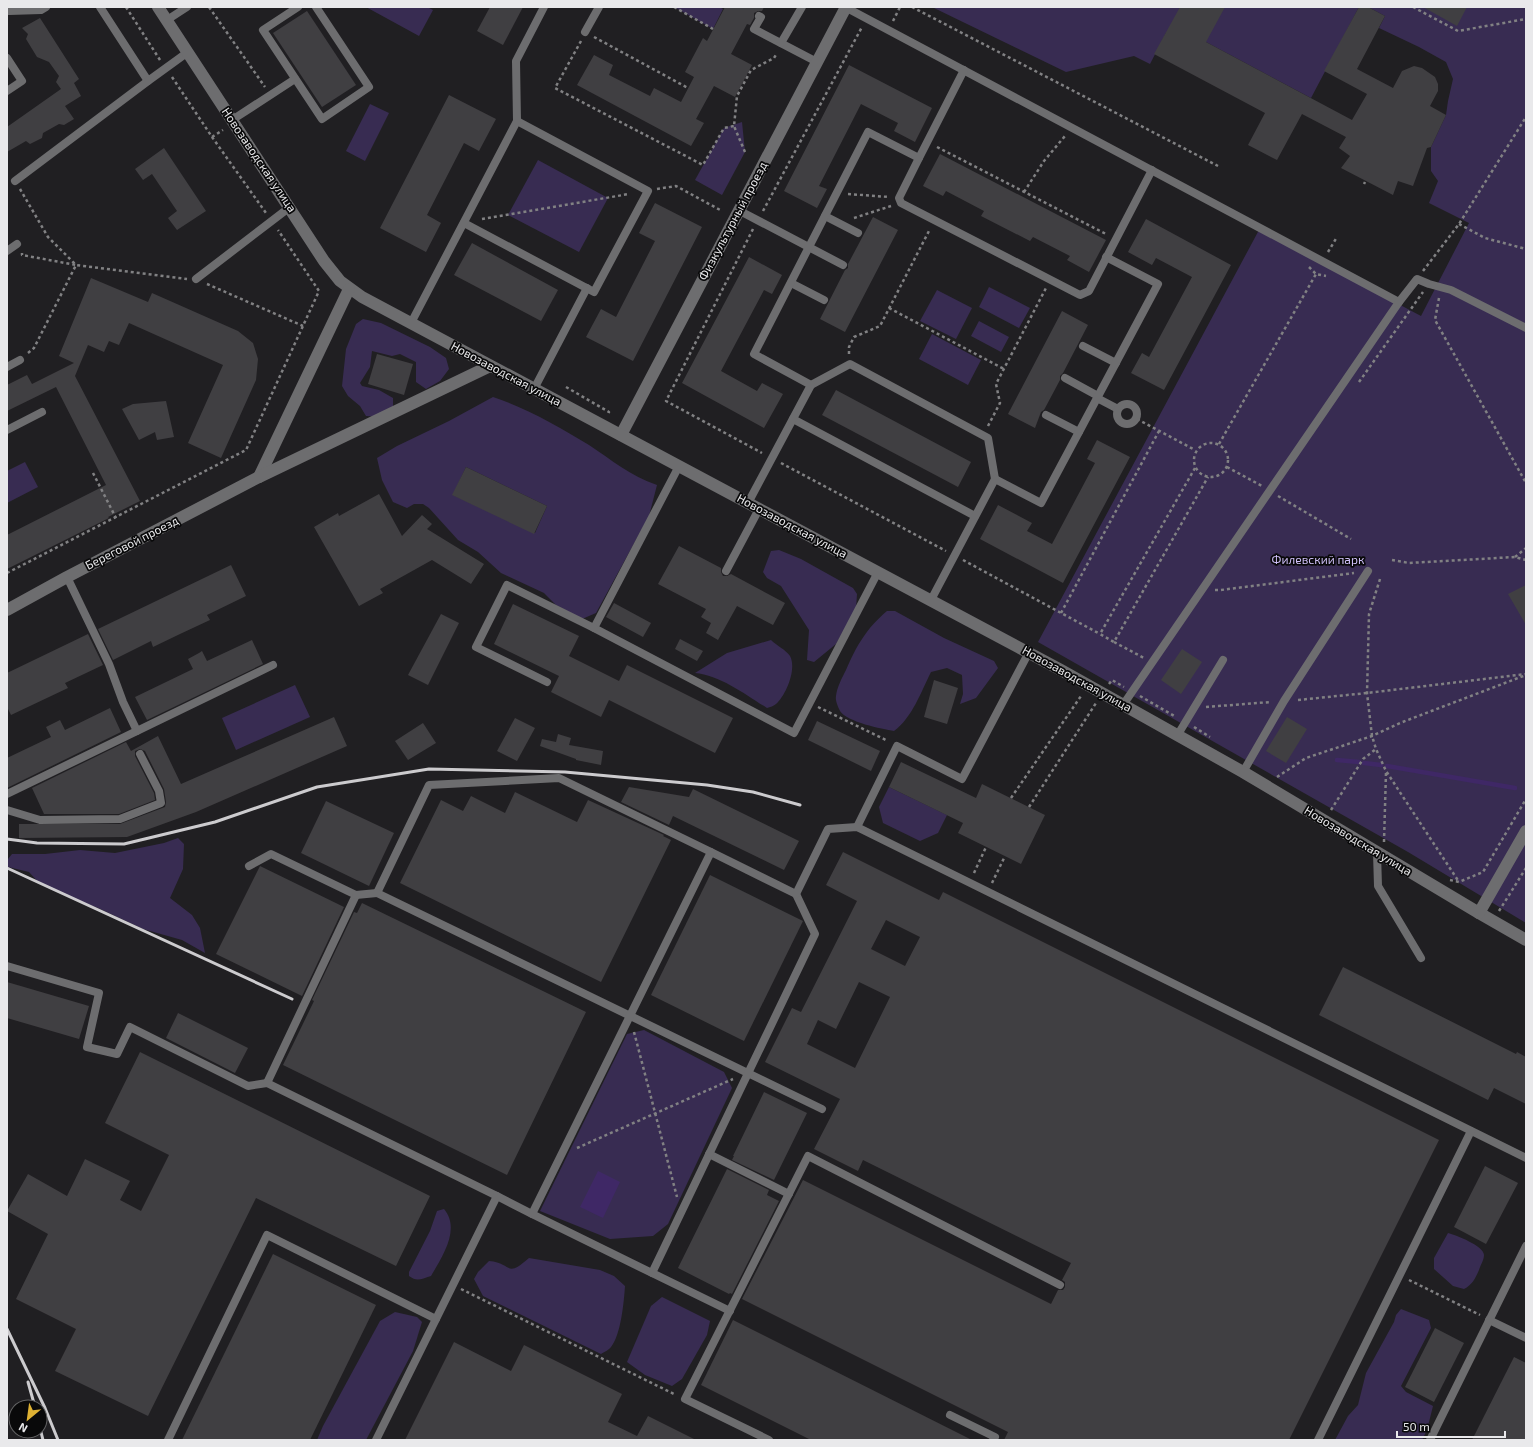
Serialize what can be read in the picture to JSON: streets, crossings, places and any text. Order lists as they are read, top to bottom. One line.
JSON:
{"streets":{"street":["Новозаводская улица","Физкультурный проезд","Береговой проезд"]},"crossings":[["Новозаводская улица","Физкультурный проезд"],["Новозаводская улица","Береговой проезд"]],"parks":["Филевский парк"],"scale_bar":"50 m","north":"bottom left"}
